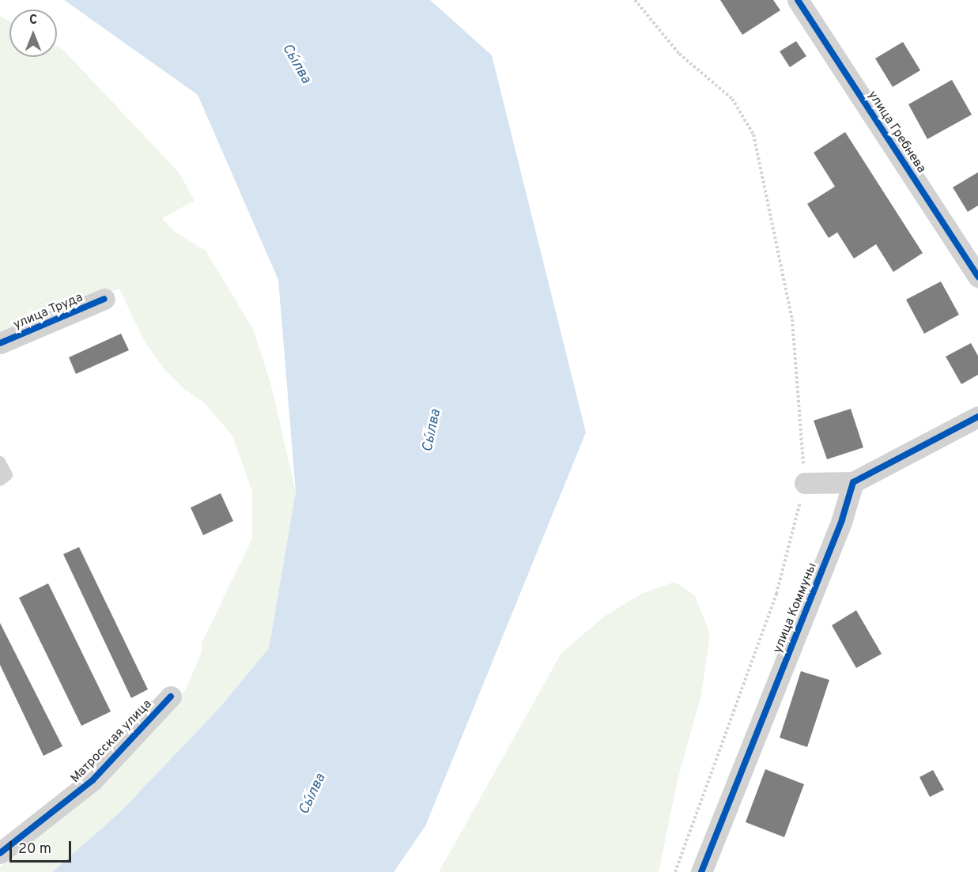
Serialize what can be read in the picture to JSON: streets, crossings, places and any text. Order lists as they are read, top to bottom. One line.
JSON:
{"streets":{"street":["улица Гребнева","улица Труда","улица Коммуны","Матросская улица"]},"water":["Сы́лва"],"scale_bar":"20 m","north":"top"}
